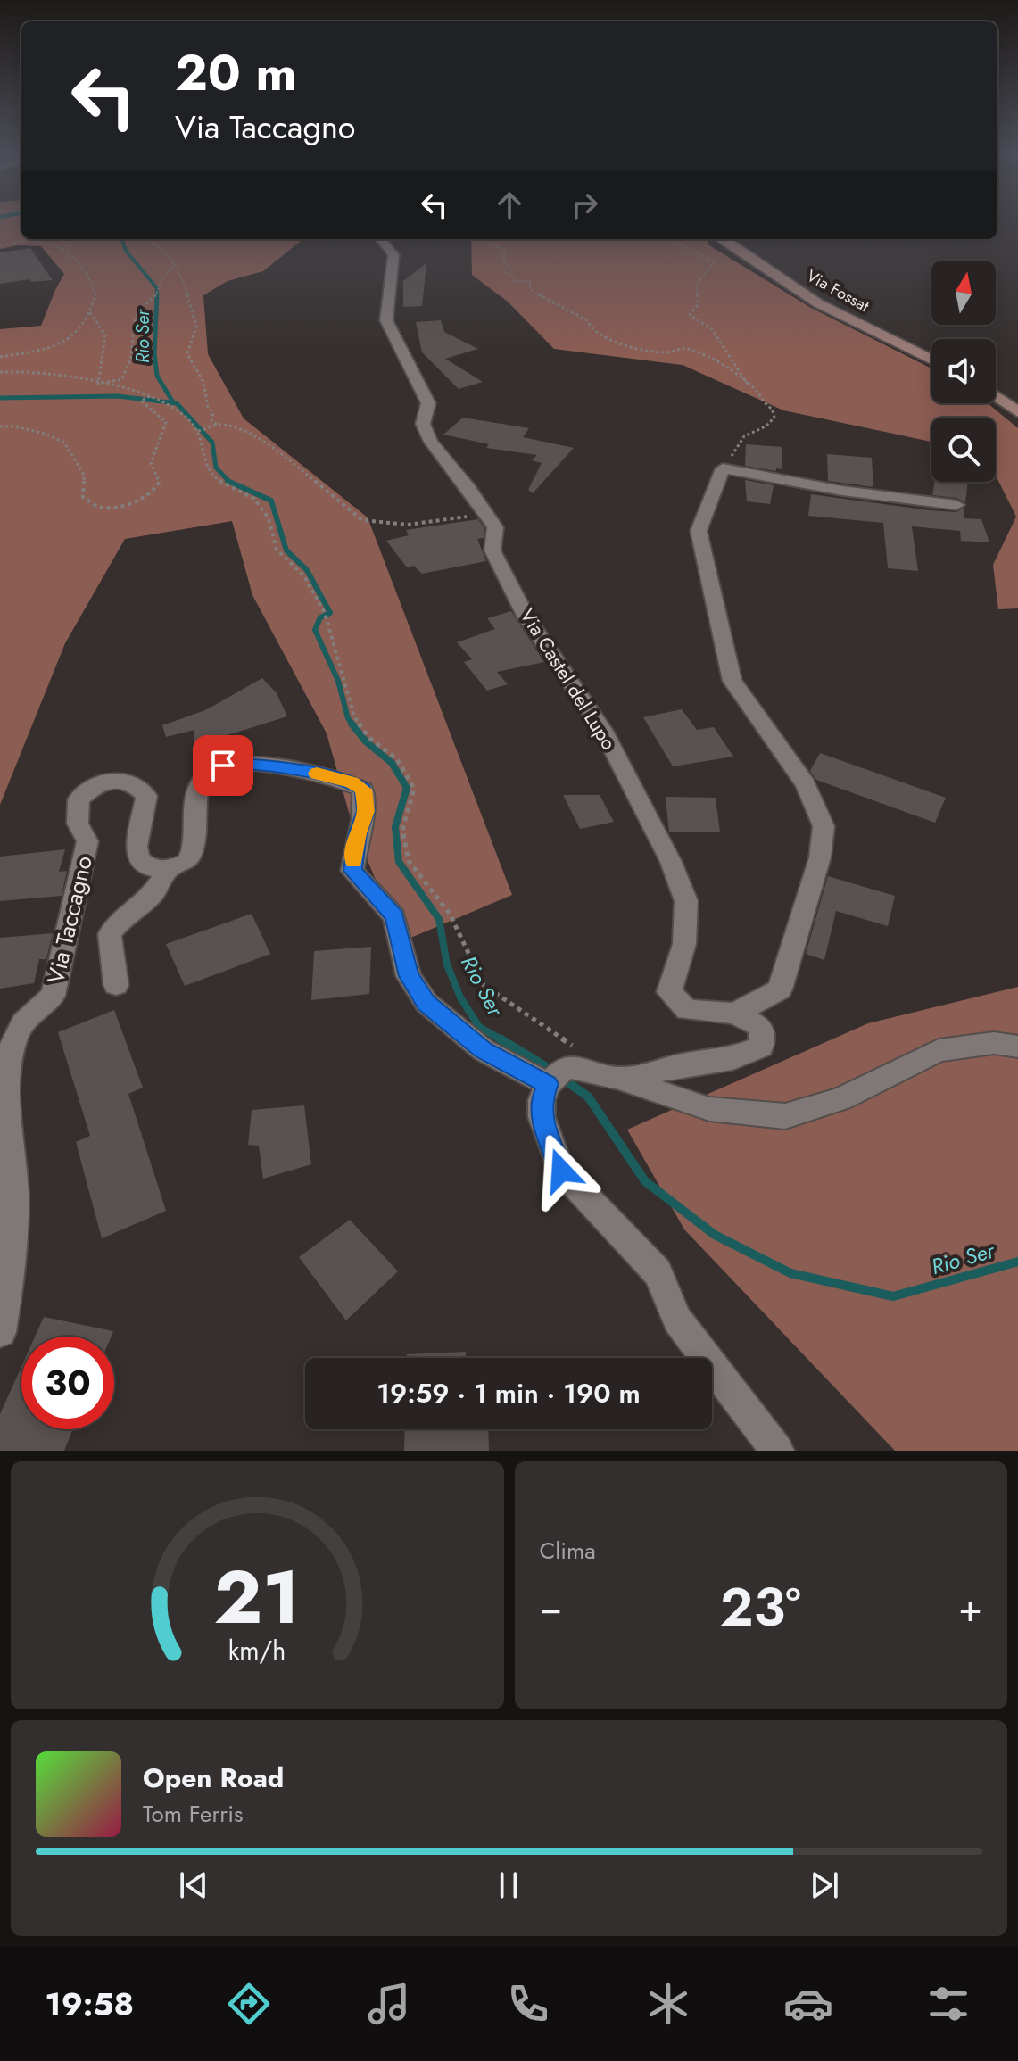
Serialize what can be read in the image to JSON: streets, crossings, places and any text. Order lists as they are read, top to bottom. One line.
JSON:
{"streets":{"street":["Via Fossat","Via Castel del Lupo","Via Taccagno"]},"water":["Rio Ser"],"north":"top","page":{"turn":["20 m","Via Taccagno"],"limit":"30","trip":"19:59 · 1 min · 190 m","tile":"Clima","heat":["−","23°","+"],"song":["Open Road","Tom Ferris"],"tabs":"19:58","gauge":["21","km/h"]}}
